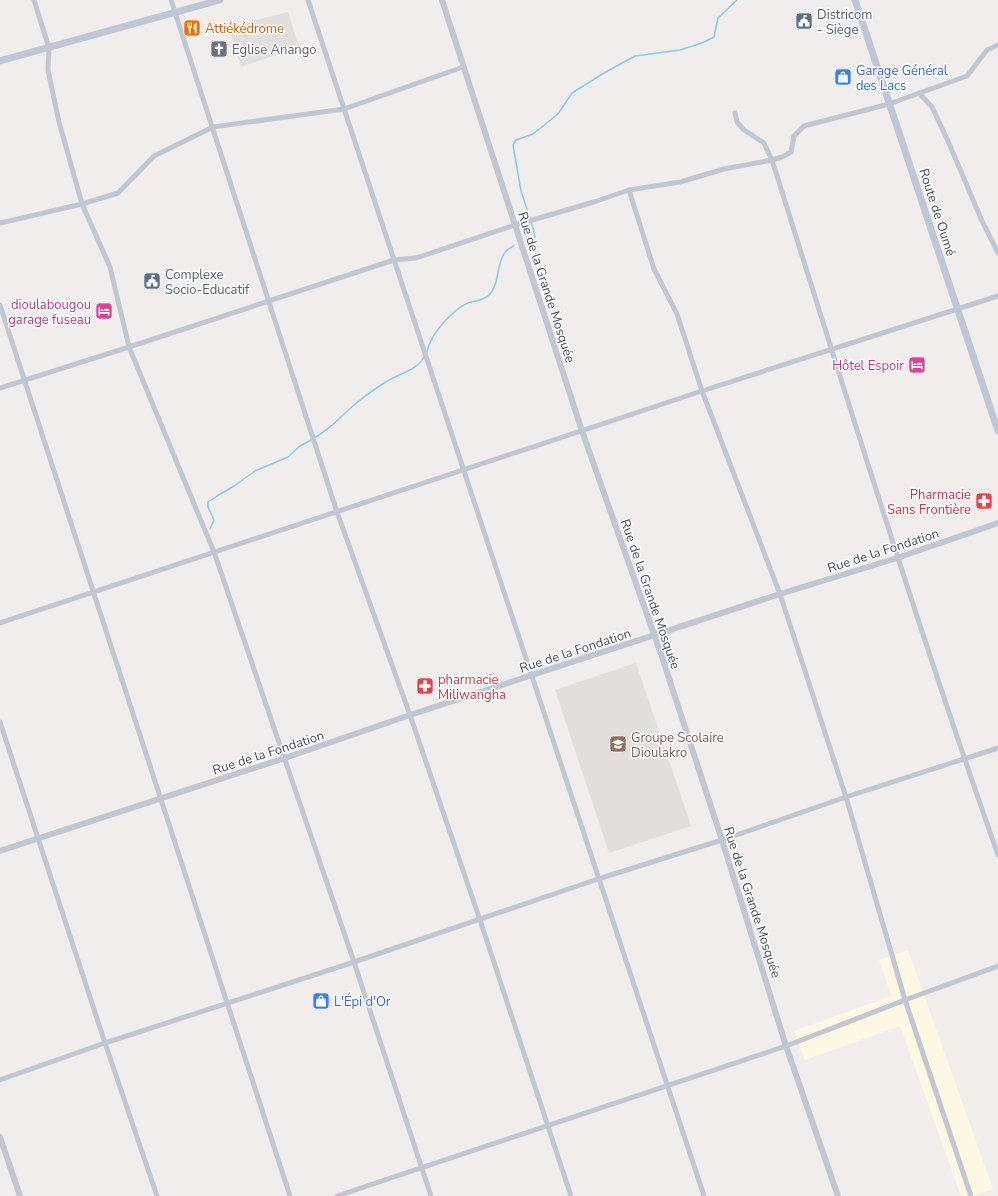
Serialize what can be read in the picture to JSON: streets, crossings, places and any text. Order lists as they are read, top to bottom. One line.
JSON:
{"streets":{"main road":["Route de Oumé"],"street":["Rue de la Grande Mosquée","Rue de la Fondation"]},"crossings":[["Rue de la Grande Mosquée","Rue de la Fondation"]],"places":{"public building":["Districom - Siège","Complexe Socio-Educatif"],"restaurant":["Attiékédrome"],"church":["Eglise Anango"],"shop":["Garage Général des Lacs","L'Épi d'Or"],"hotel":["dioulabougou garage fuseau","Hôtel Espoir"],"pharmacy":["Pharmacie Sans Frontière","pharmacie Miliwangha"],"school or university":["Groupe Scolaire Dioulakro"]}}
